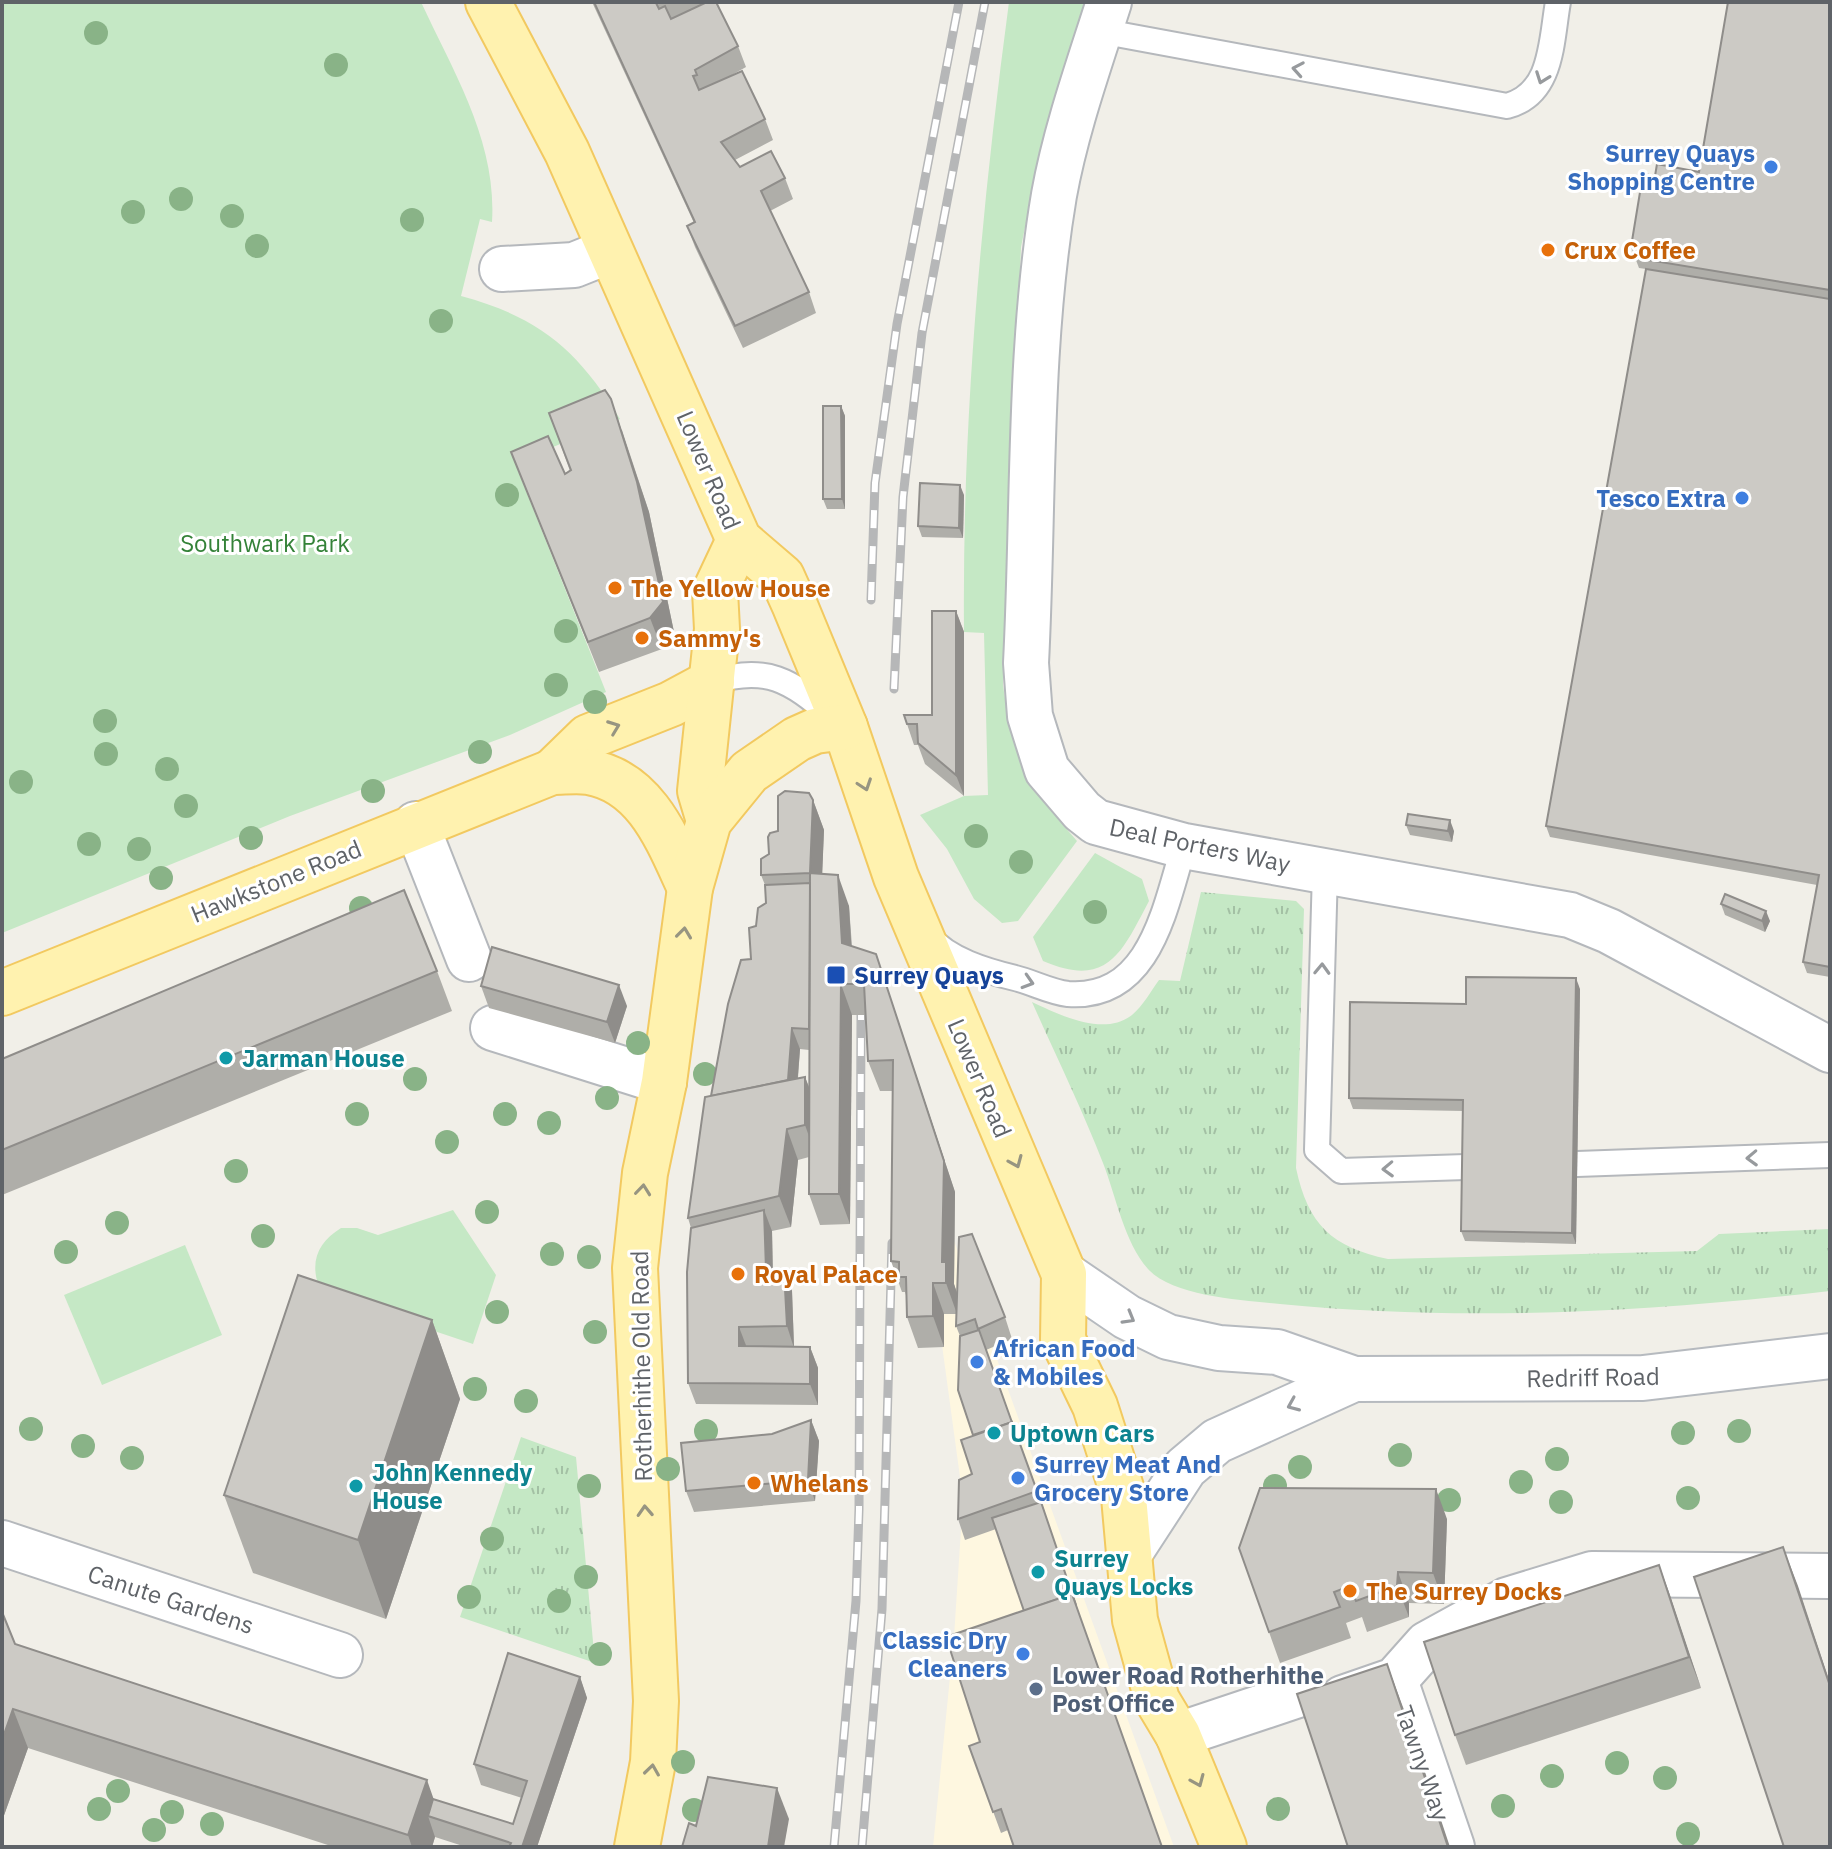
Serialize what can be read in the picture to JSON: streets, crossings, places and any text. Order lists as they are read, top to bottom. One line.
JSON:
{"streets":{"main road":["Lower Road","Hawkstone Road","Rotherhithe Old Road"],"street":["Deal Porters Way","Redriff Road","Canute Gardens","Tawny Way"]},"crossings":[["Lower Road","Rotherhithe Old Road"],["Lower Road","Redriff Road"],["Hawkstone Road","Rotherhithe Old Road"]],"one_way":["Lower Road","Rotherhithe Old Road"],"parks":["Southwark Park"],"places":{"other":["Surrey Quays Shopping Centre","Crux Coffee","Tesco Extra","The Yellow House","Sammy's","Jarman House","Royal Palace","African Food & Mobiles","Uptown Cars","Surrey Meat And Grocery Store","Whelans","John Kennedy House","Surrey Quays Locks","The Surrey Docks","Classic Dry Cleaners","Lower Road Rotherhithe Post Office"],"transit":["Surrey Quays"]}}
